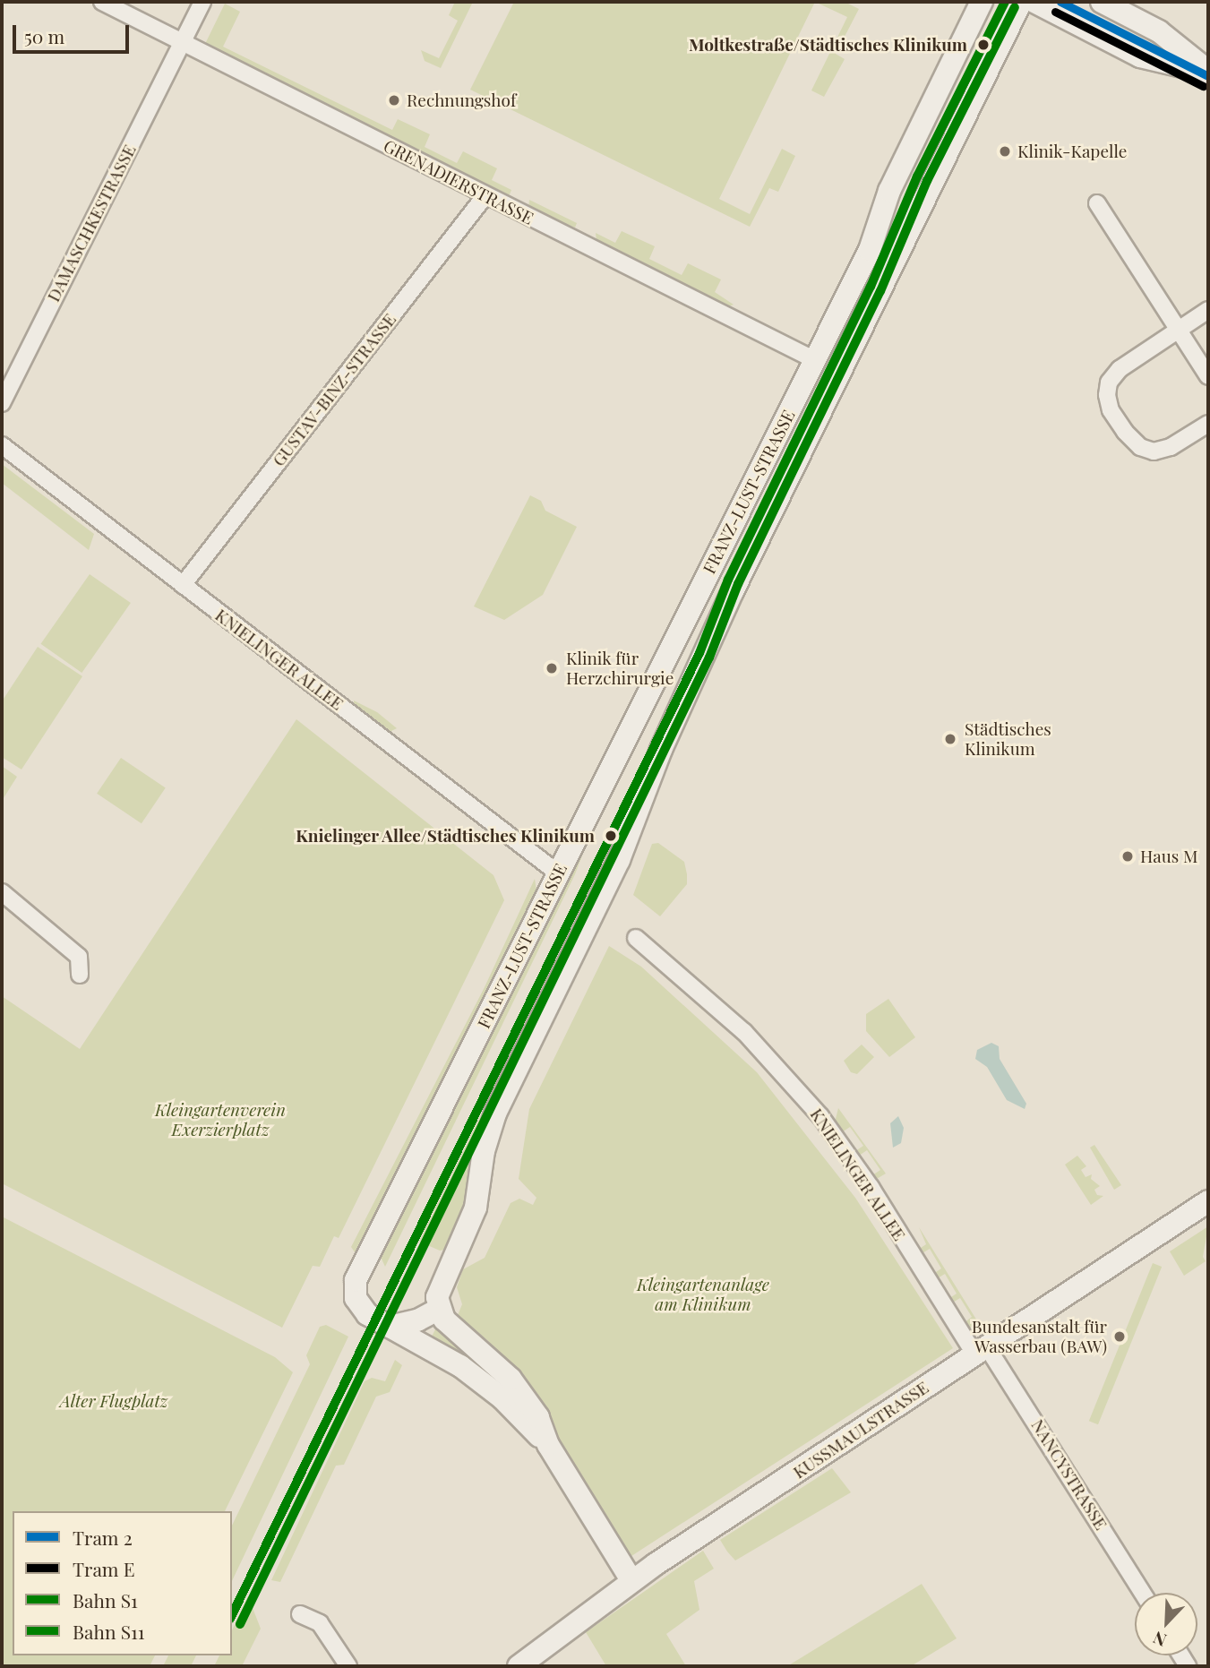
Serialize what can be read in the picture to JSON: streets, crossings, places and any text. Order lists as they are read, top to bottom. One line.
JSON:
{"streets":{"street":["GRENADIERSTRASSE","DAMASCHKESTRASSE","GUSTAV-BINZ-STRASSE","FRANZ-LUST-STRASSE","KNIELINGER ALLEE","KUSSMAULSTRASSE","NANCYSTRASSE"]},"crossings":[["GRENADIERSTRASSE","DAMASCHKESTRASSE"],["GRENADIERSTRASSE","GUSTAV-BINZ-STRASSE"],["GRENADIERSTRASSE","FRANZ-LUST-STRASSE"],["GUSTAV-BINZ-STRASSE","KNIELINGER ALLEE"],["FRANZ-LUST-STRASSE","KNIELINGER ALLEE"],["FRANZ-LUST-STRASSE","KUSSMAULSTRASSE"],["KNIELINGER ALLEE","KUSSMAULSTRASSE"],["KNIELINGER ALLEE","NANCYSTRASSE"],["KUSSMAULSTRASSE","NANCYSTRASSE"]],"parks":["Kleingartenverein Exerzierplatz","Kleingartenanlage am Klinikum","Alter Flugplatz"],"places":["Moltkestraße/Städtisches Klinikum","Rechnungshof","Klinik-Kapelle","Klinik für Herzchirurgie","Städtisches Klinikum","Knielinger Allee/Städtisches Klinikum","Haus M","Bundesanstalt für Wasserbau (BAW)"],"lines":["tram line 2","rail line S1","rail line S11","tram line E"],"legend":["Tram 2","Tram E","Bahn S1","Bahn S11"],"scale_bar":"50 m","north":"bottom left"}
